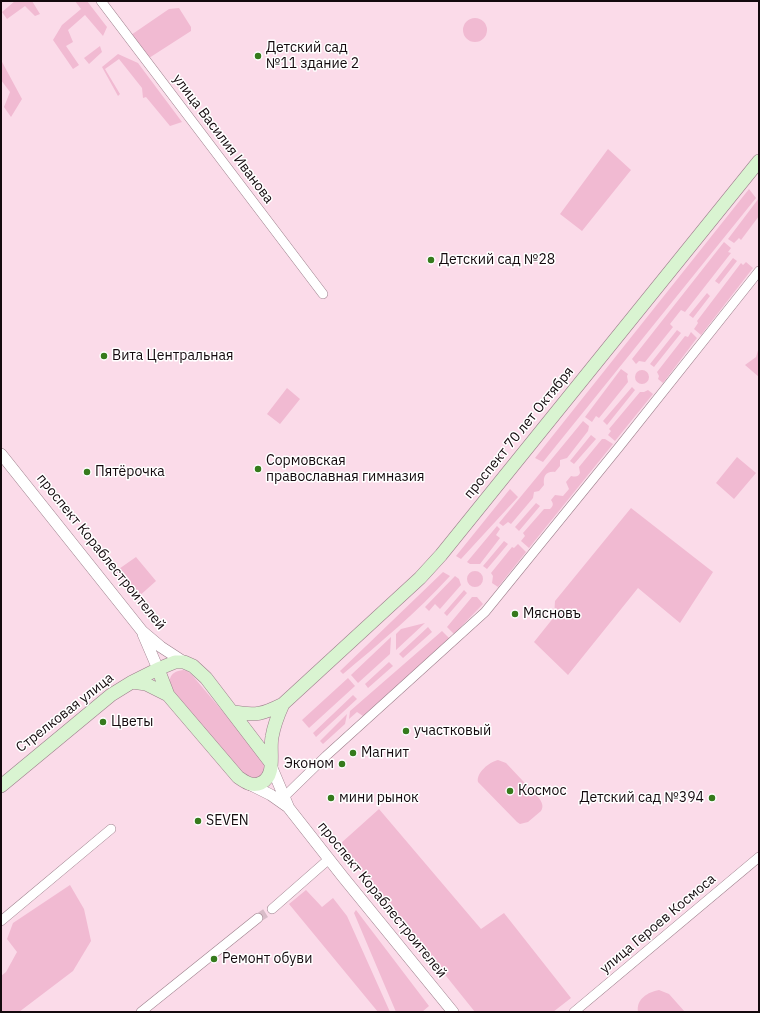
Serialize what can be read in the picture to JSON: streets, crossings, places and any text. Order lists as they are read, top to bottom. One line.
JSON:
{"streets":{"main road":["проспект 70 лет Октября","Стрелковая улица"],"street":["улица Василия Иванова","проспект Кораблестроителей","улица Героев Космоса"]},"crossings":[["проспект Кораблестроителей","Стрелковая улица"]],"places":["Детский сад №11 здание 2","Детский сад №28","Вита Центральная","Сормовская православная гимназия","Пятёрочка","Мясновъ","Цветы","участковый","Магнит","Эконом","Космос","мини рынок","Детский сад №394","SEVEN","Ремонт обуви"]}
